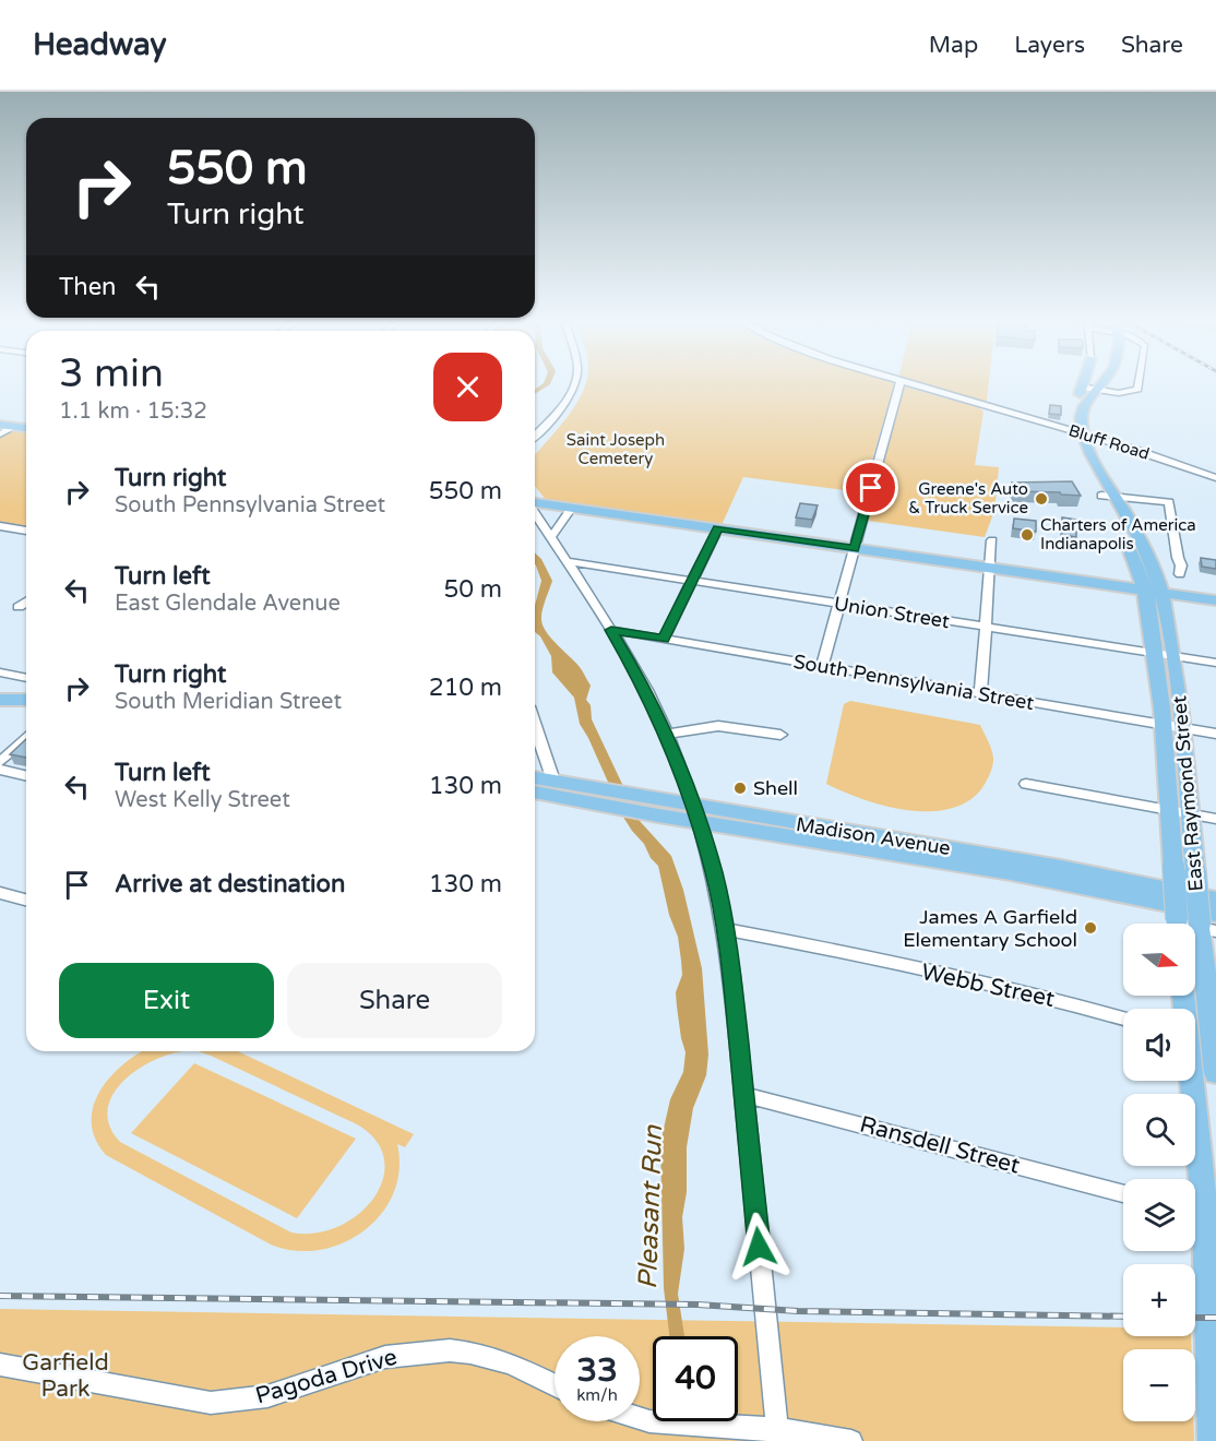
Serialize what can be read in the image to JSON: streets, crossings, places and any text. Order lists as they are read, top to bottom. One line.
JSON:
{"streets":{"main road":["East Raymond Street","Madison Avenue"],"street":["Bluff Road","Union Street","South Pennsylvania Street","Webb Street","Ransdell Street","Pagoda Drive"]},"crossings":[["Union Street","East Raymond Street"],["South Pennsylvania Street","East Raymond Street"],["East Raymond Street","Madison Avenue"]],"water":["Pleasant Run"],"parks":["Saint Joseph Cemetery","Garfield Park"],"places":["Greene's Auto & Truck Service","Charters of America Indianapolis","Shell","James A Garfield Elementary School"],"north":"right","page":{"header":"Headway","nav":["Map","Layers","Share"],"turn":["550 m","Turn right"],"then":"Then","heading":["3 min","1.1 km · 15:32"],"list":[{"name":"Turn right","note":"South Pennsylvania Street","value":"550 m"},{"name":"Turn left","note":"East Glendale Avenue","value":"50 m"},{"name":"Turn right","note":"South Meridian Street","value":"210 m"},{"name":"Turn left","note":"West Kelly Street","value":"130 m"},{"name":"Arrive at destination","value":"130 m"}],"map_buttons":["+","−"],"buttons":["Exit","Share"],"speed":"33 km/h","limit":"40"}}
